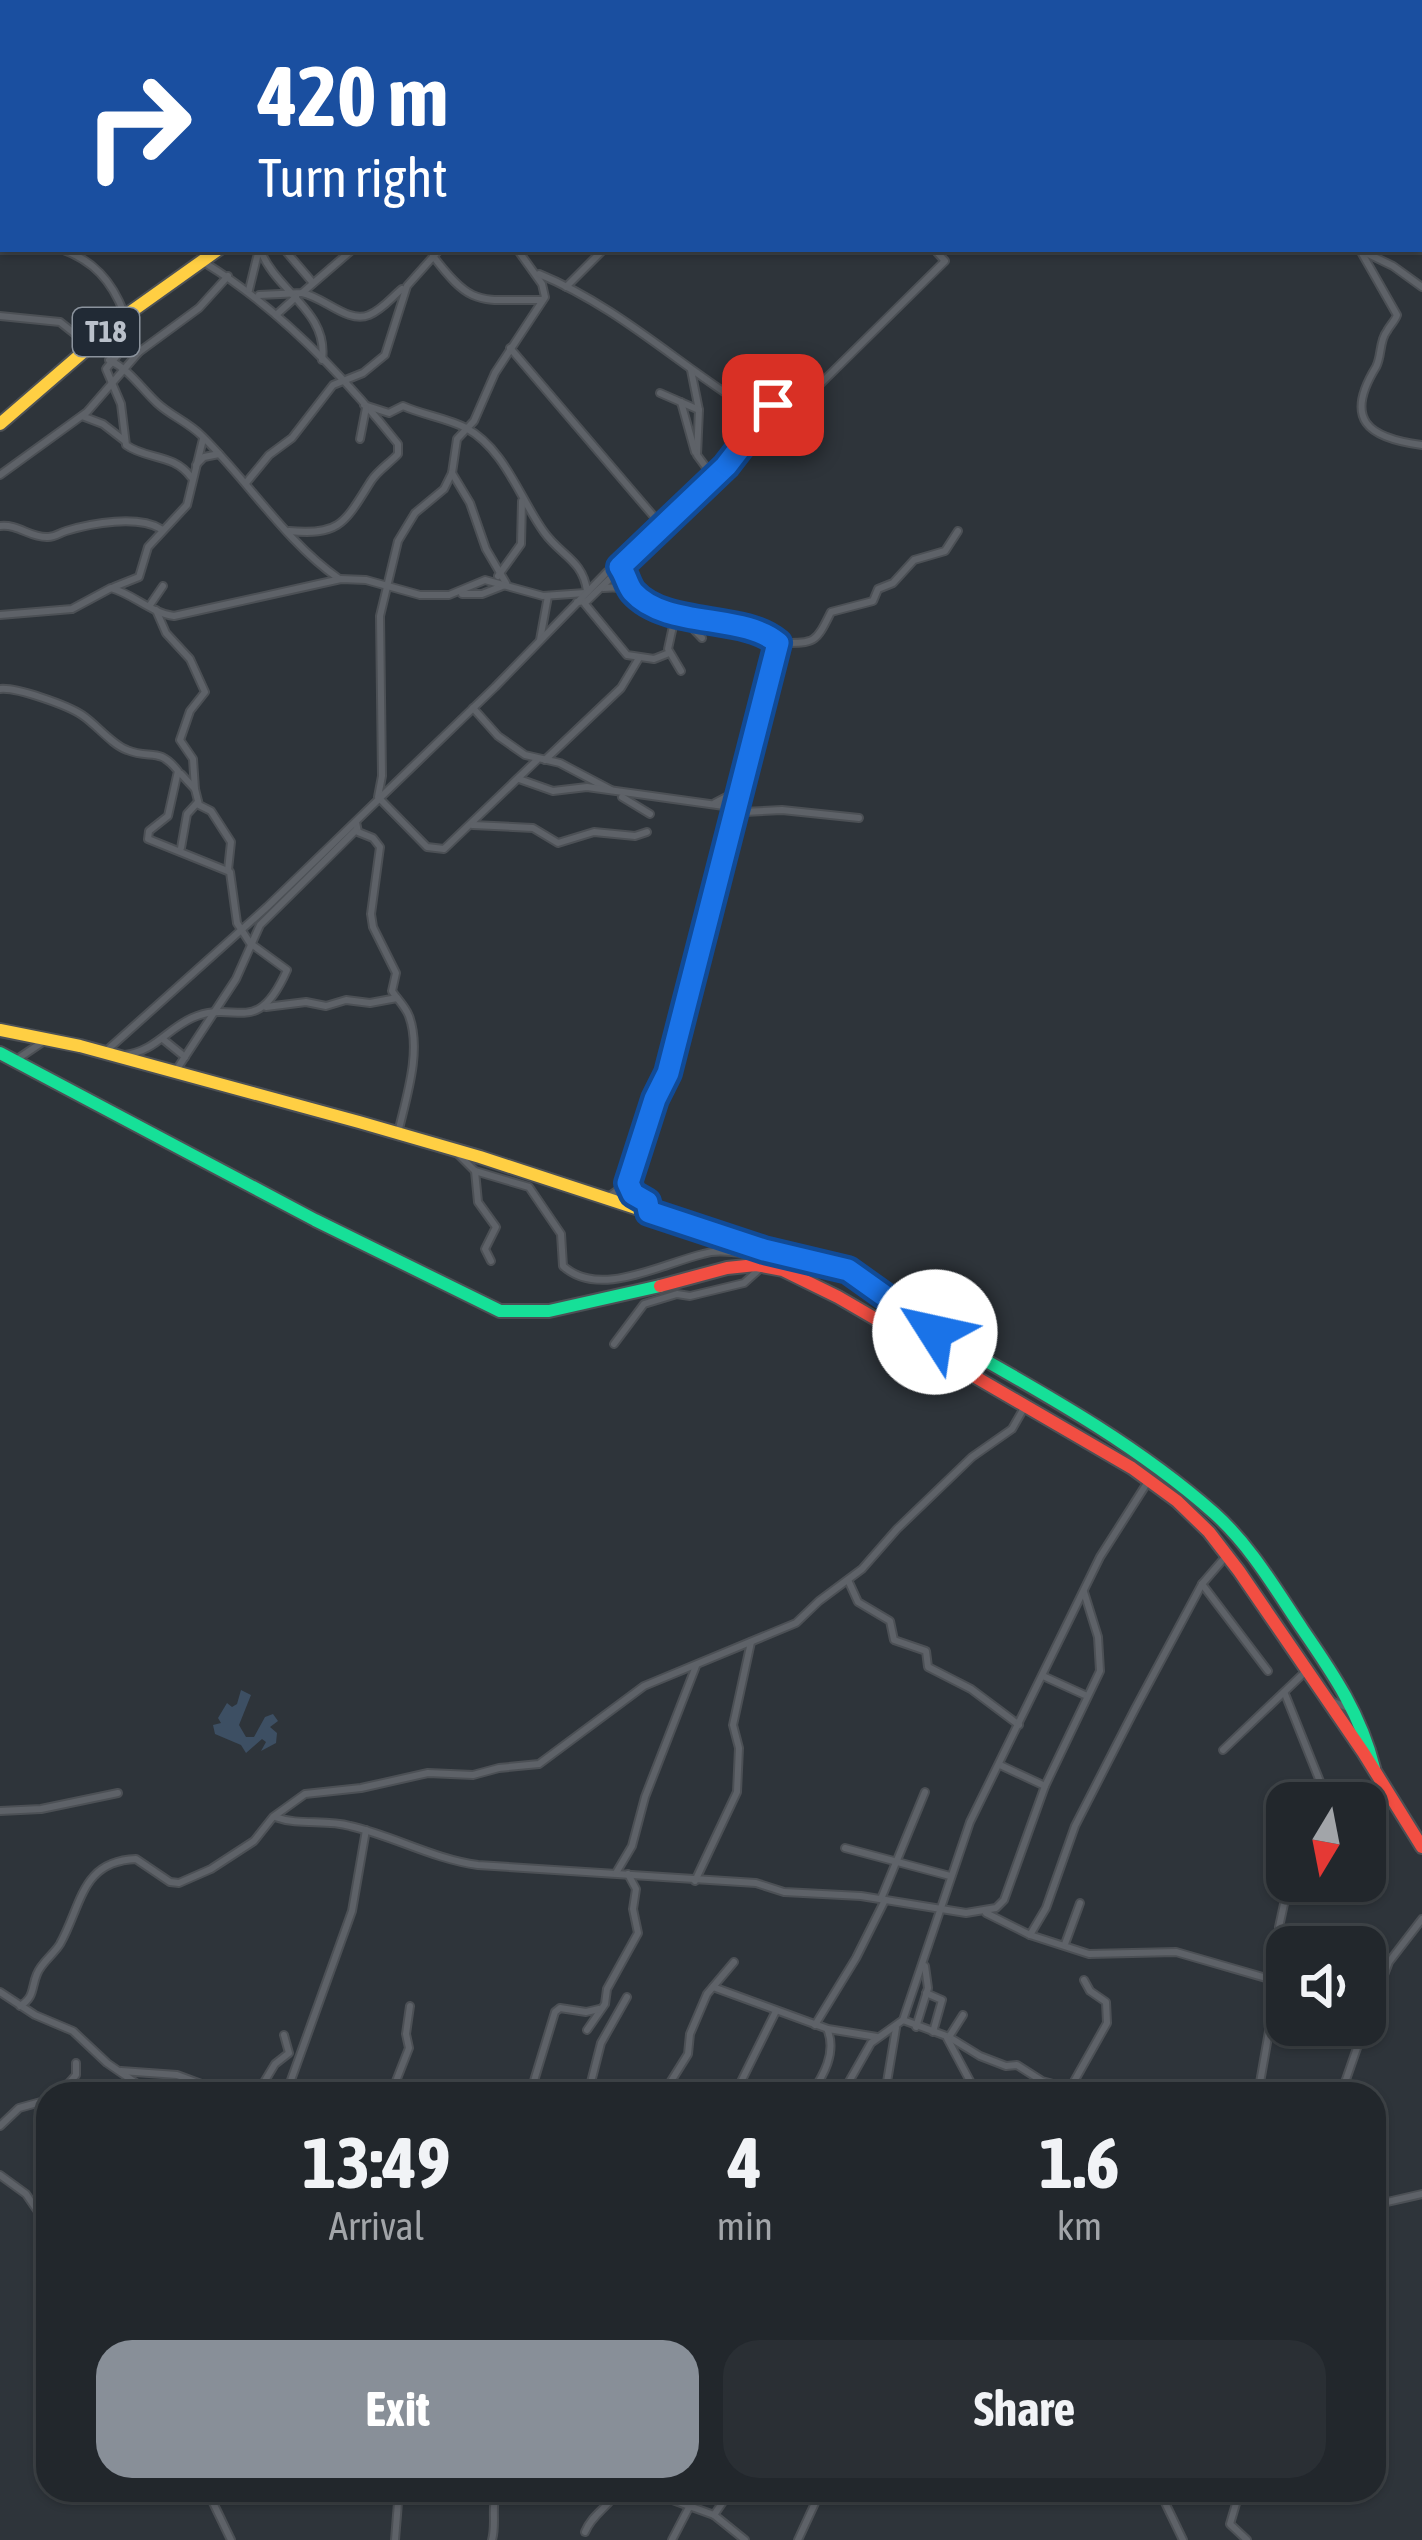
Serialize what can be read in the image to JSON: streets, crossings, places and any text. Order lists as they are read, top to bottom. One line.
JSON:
{"streets":{"main road":["T18"]},"north":"bottom","page":{"turn":["420 m","Turn right"],"eta":["13:49","Arrival","4","min","1.6","km"],"buttons":["Exit","Share"]}}
